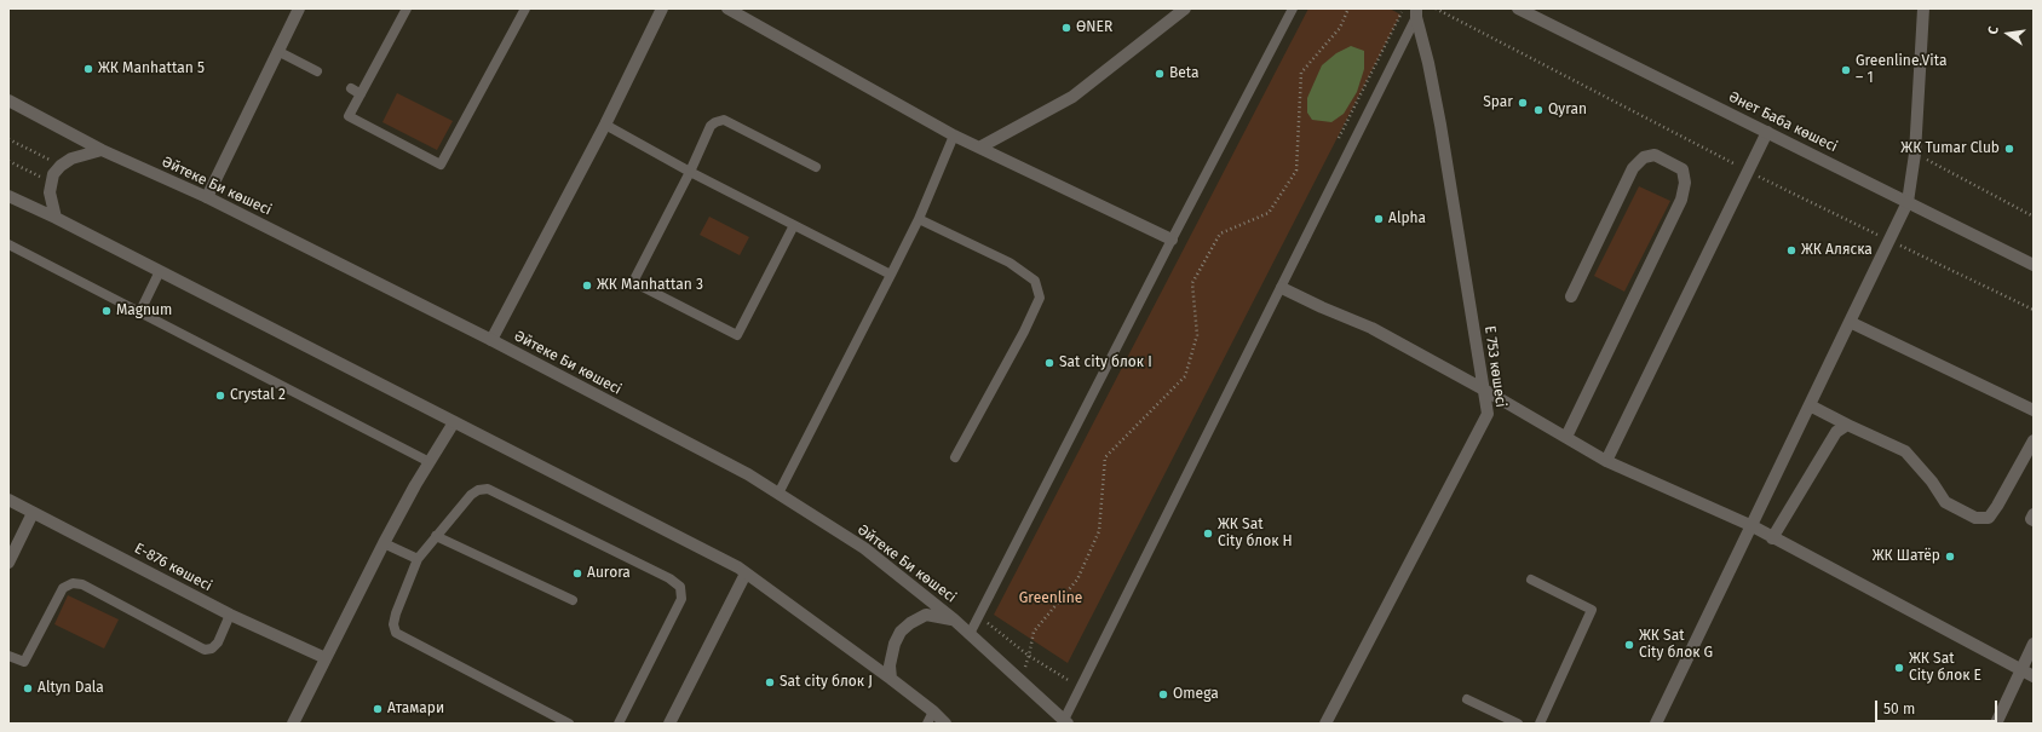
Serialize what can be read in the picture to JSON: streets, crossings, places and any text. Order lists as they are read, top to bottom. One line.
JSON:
{"streets":{"street":["Әнет Баба көшесі","Әйтеке Би көшесі","Е 753 көшесі","Е-876 көшесі"]},"parks":["Greenline"],"places":["ӨNER","ЖК Manhattan 5","Greenline.Vita – 1","Beta","Spar","Qyran","ЖК Tumar Club","Alpha","ЖК Аляска","ЖК Manhattan 3","Magnum","Sat city блок I","Crystal 2","ЖК Sat City блок H","ЖК Шатёр","Aurora","ЖК Sat City блок G","ЖК Sat City блок E","Sat city блок J","Altyn Dala","Omega","Атамари"],"scale_bar":"50 m","north":"left"}
